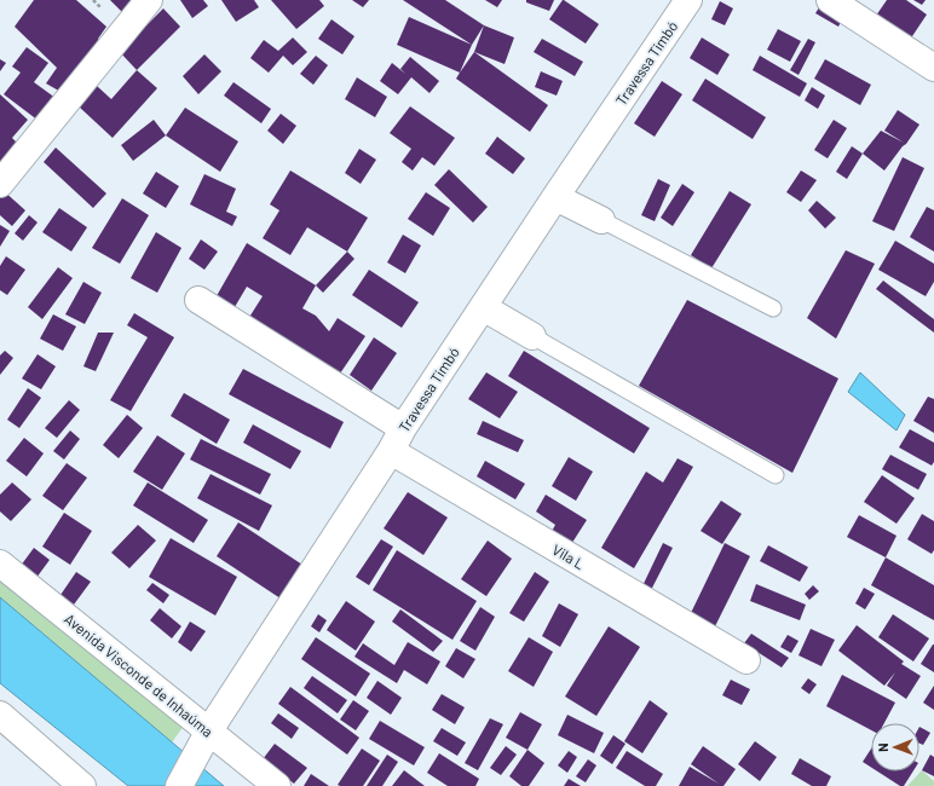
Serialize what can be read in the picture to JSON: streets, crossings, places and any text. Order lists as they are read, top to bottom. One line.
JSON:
{"streets":{"street":["Travessa Timbó","Vila L","Avenida Visconde de Inhaúma"]},"crossings":[["Travessa Timbó","Vila L"],["Travessa Timbó","Avenida Visconde de Inhaúma"]],"north":"left"}
